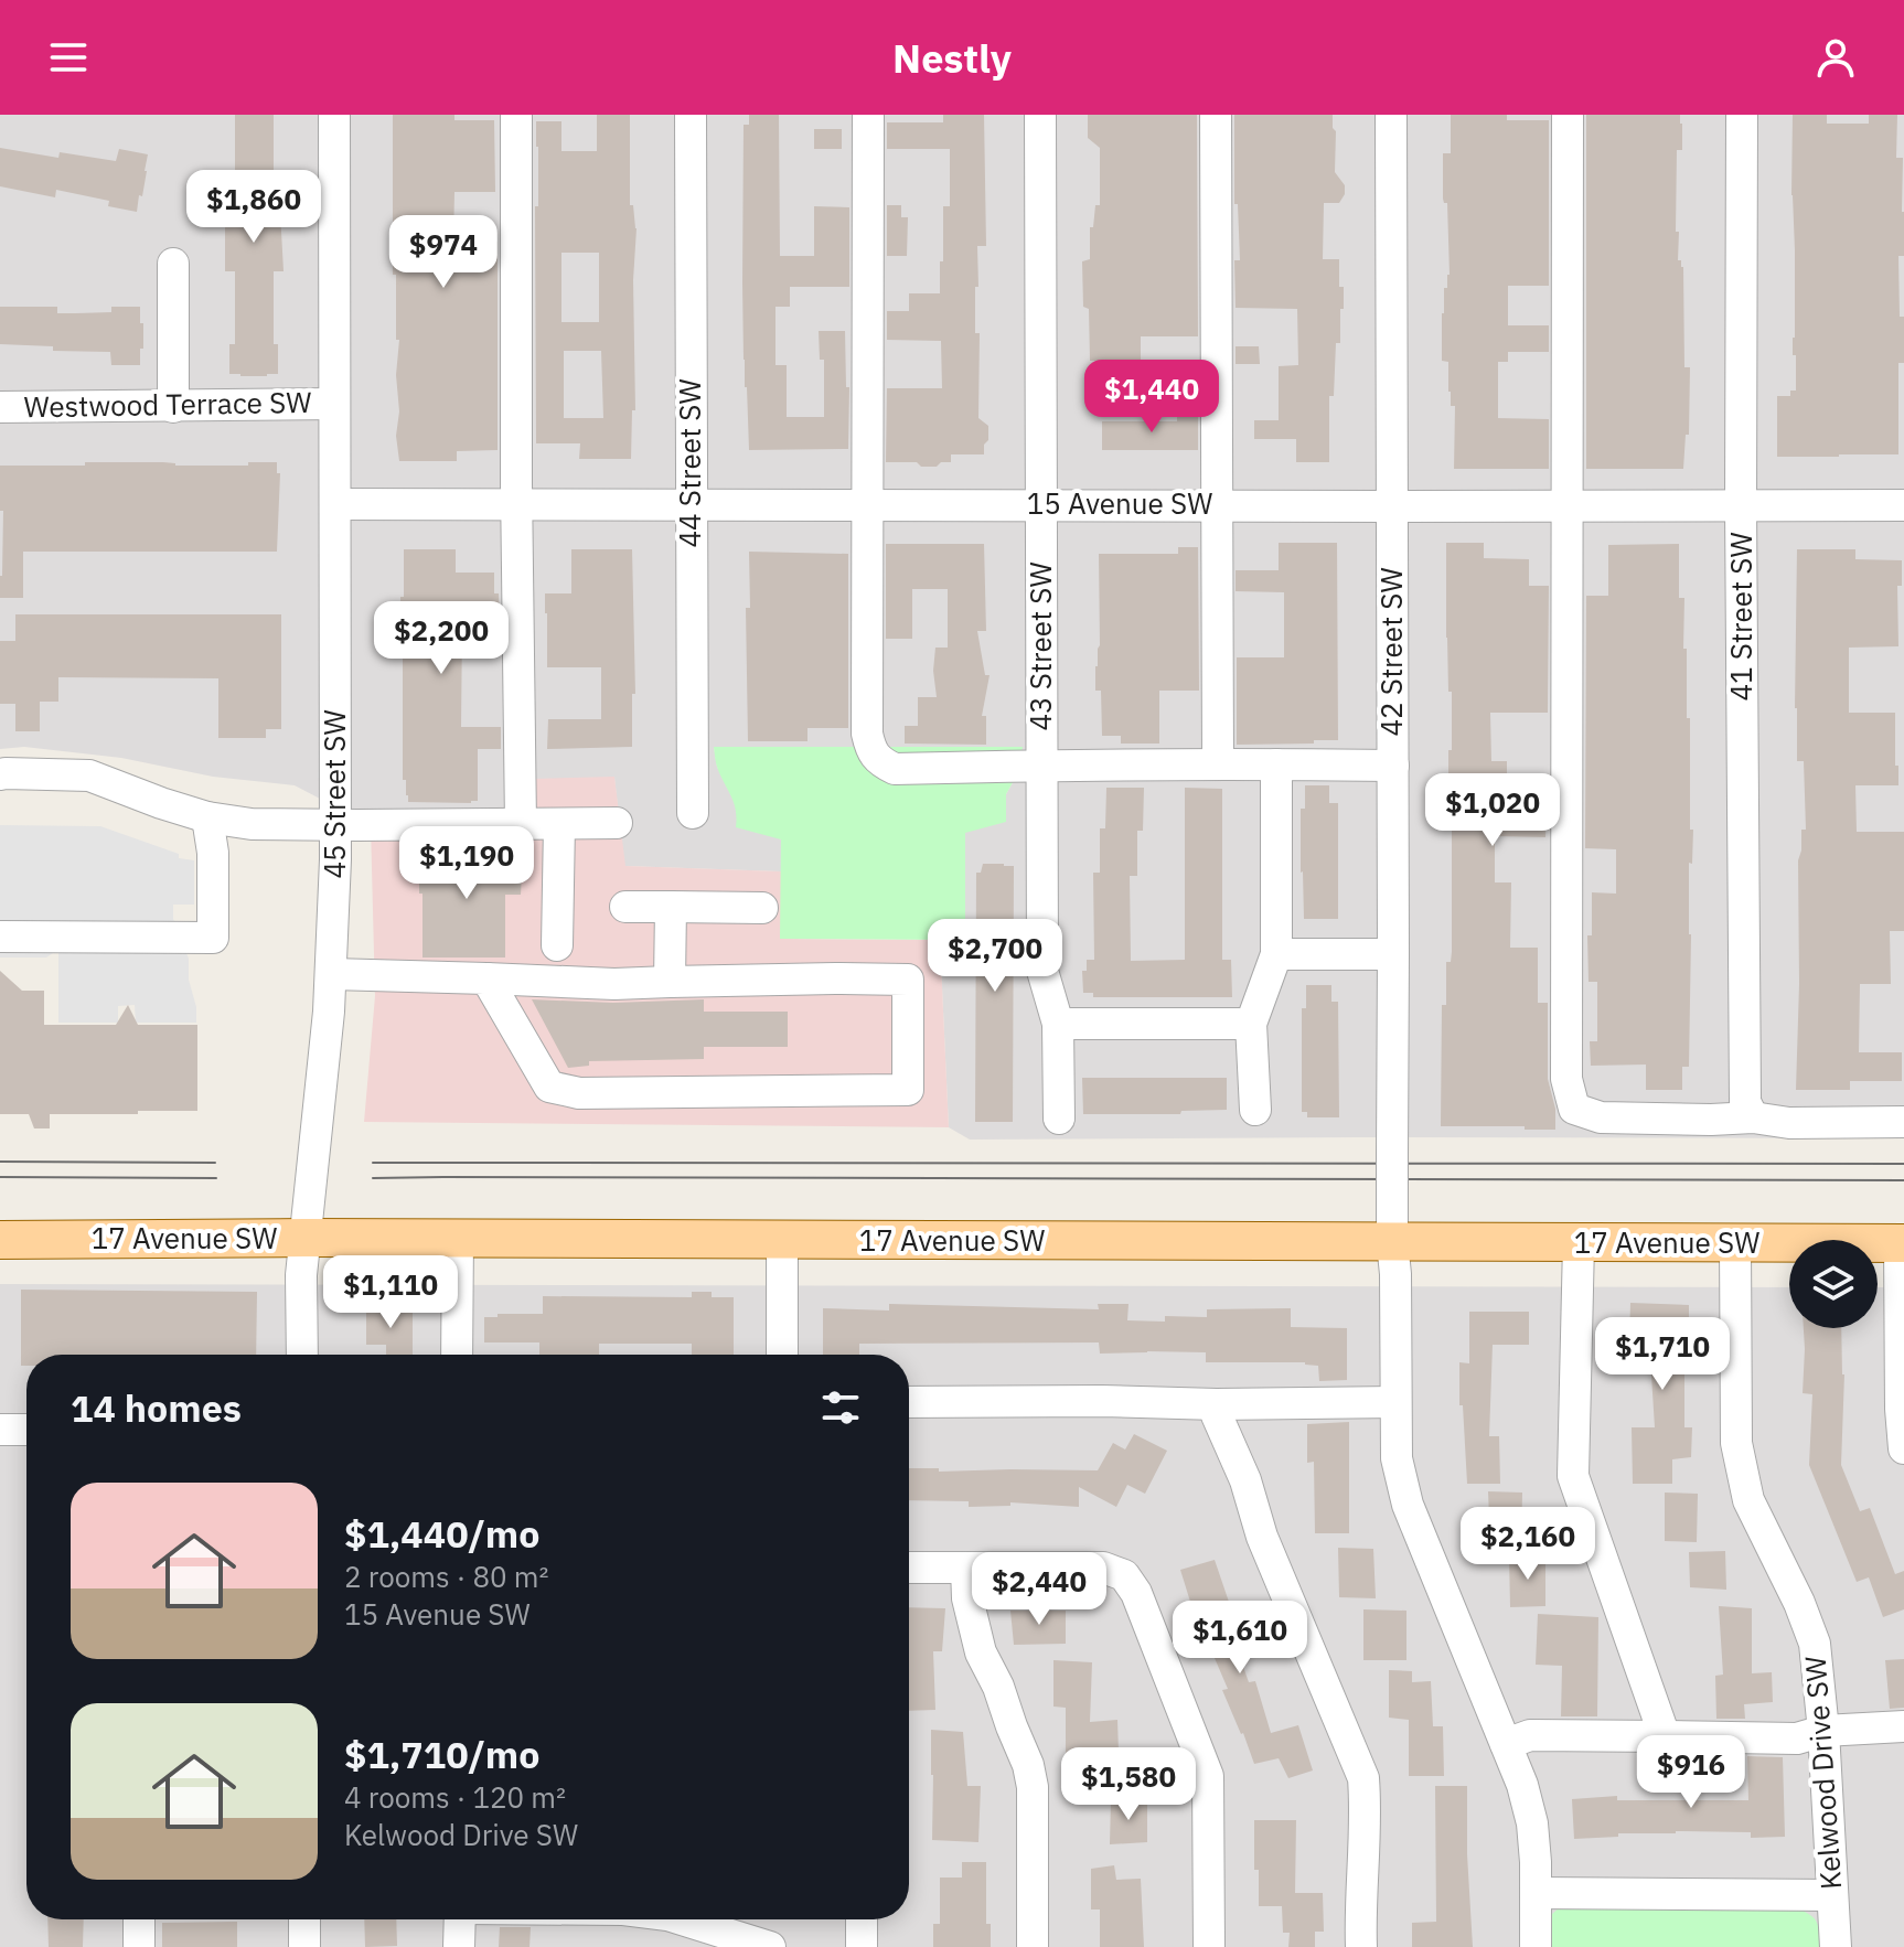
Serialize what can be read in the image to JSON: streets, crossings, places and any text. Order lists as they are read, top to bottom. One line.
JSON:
{"streets":{"main road":["17 Avenue SW"],"street":["Westwood Terrace SW","44 Street SW","15 Avenue SW","41 Street SW","43 Street SW","42 Street SW","45 Street SW","Kelwood Drive SW"]},"crossings":[["Westwood Terrace SW","45 Street SW"],["44 Street SW","15 Avenue SW"],["15 Avenue SW","41 Street SW"],["15 Avenue SW","43 Street SW"],["15 Avenue SW","42 Street SW"],["15 Avenue SW","45 Street SW"],["42 Street SW","17 Avenue SW"],["45 Street SW","17 Avenue SW"],["17 Avenue SW","Kelwood Drive SW"]],"page":{"header":"Nestly","price":["$1,860","$974","$1,440","$2,200","$1,020","$1,190","$2,700","$1,110","$1,710","$2,160","$2,440","$1,610","$916","$1,580"],"heading":"14 homes","list":[{"name":"$1,440/mo","note":"2 rooms · 80 m² · 15 Avenue SW"},{"name":"$1,710/mo","note":"4 rooms · 120 m² · Kelwood Drive SW"}]}}
